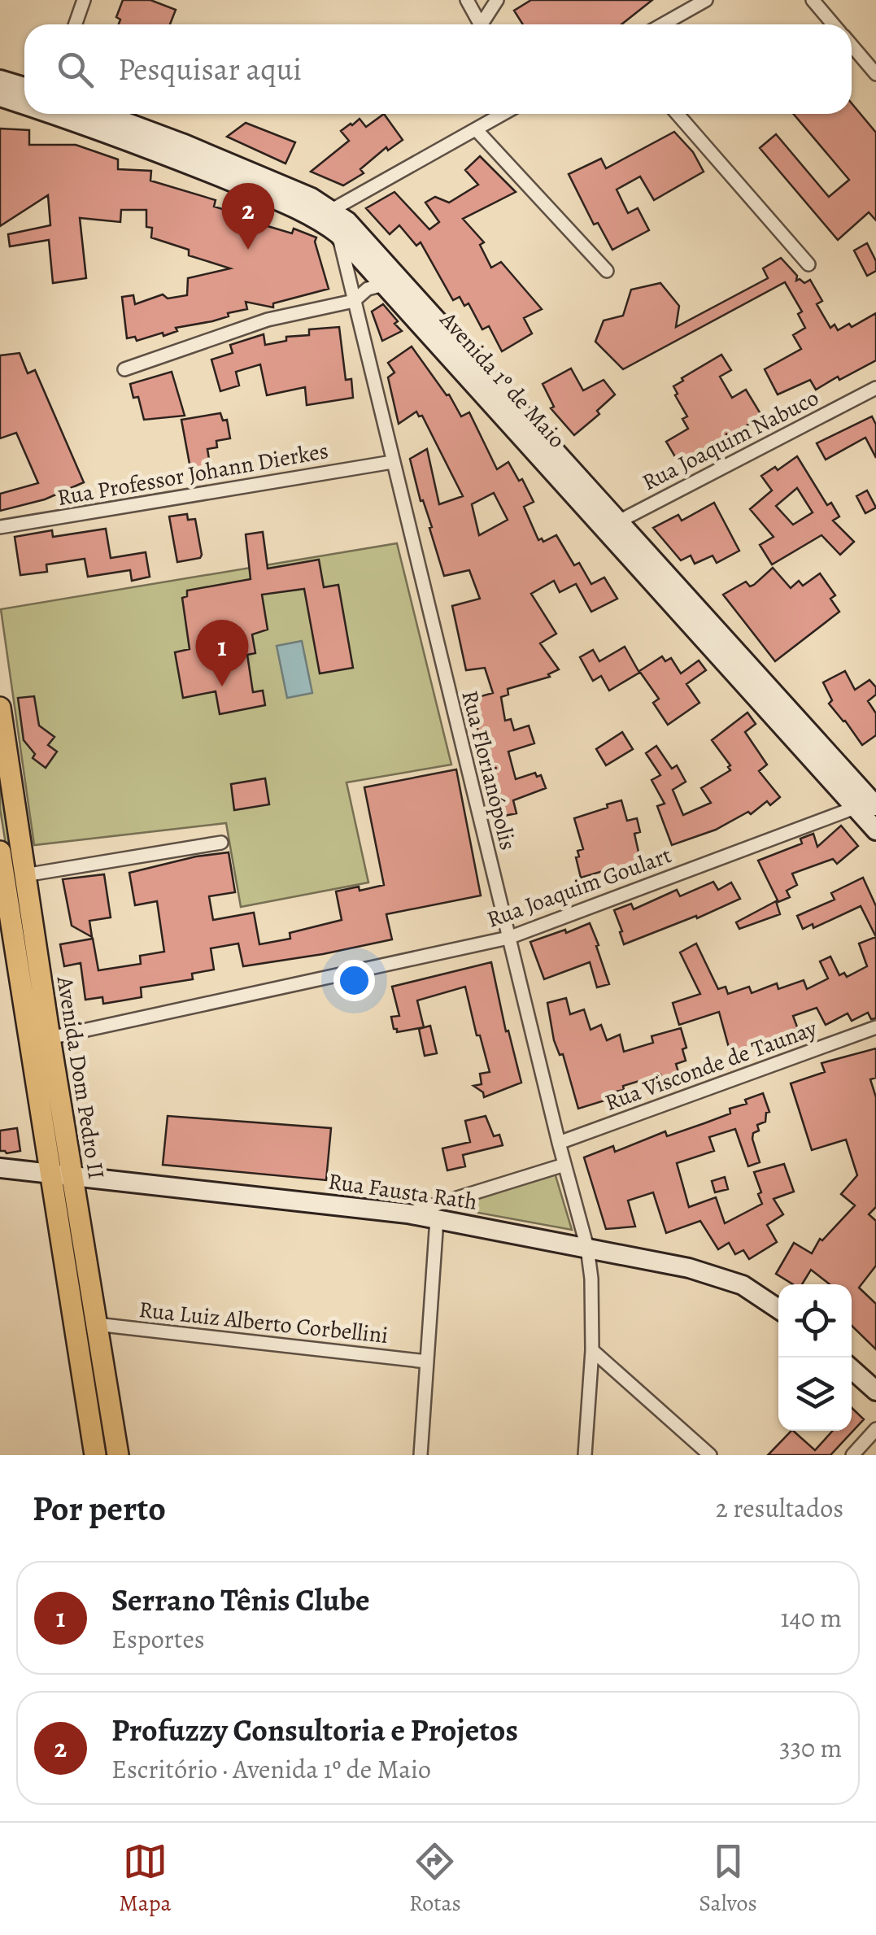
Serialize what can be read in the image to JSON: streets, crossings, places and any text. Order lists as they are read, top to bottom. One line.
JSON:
{"streets":{"main road":["Avenida 1º de Maio","Avenida Dom Pedro II","Rua Fausta Rath"],"street":["Rua Joaquim Nabuco","Rua Professor Johann Dierkes","Rua Florianópolis","Rua Joaquim Goulart","Rua Visconde de Taunay","Rua Luiz Alberto Corbellini"]},"crossings":[["Avenida 1º de Maio","Rua Joaquim Nabuco"],["Avenida 1º de Maio","Rua Florianópolis"],["Avenida 1º de Maio","Rua Joaquim Goulart"],["Rua Professor Johann Dierkes","Rua Florianópolis"],["Rua Florianópolis","Rua Joaquim Goulart"],["Rua Florianópolis","Rua Visconde de Taunay"],["Rua Florianópolis","Rua Fausta Rath"],["Rua Joaquim Goulart","Avenida Dom Pedro II"],["Avenida Dom Pedro II","Rua Fausta Rath"],["Avenida Dom Pedro II","Rua Luiz Alberto Corbellini"]],"page":{"search":"Pesquisar aqui","pins":["2","1"],"heading":["Por perto","2 resultados"],"list":[{"mark":"1","name":"Serrano Tênis Clube","note":"Esportes","value":"140 m"},{"mark":"2","name":"Profuzzy Consultoria e Projetos","note":"Escritório · Avenida 1º de Maio","value":"330 m"}],"nav":["Mapa","Rotas","Salvos"]}}
